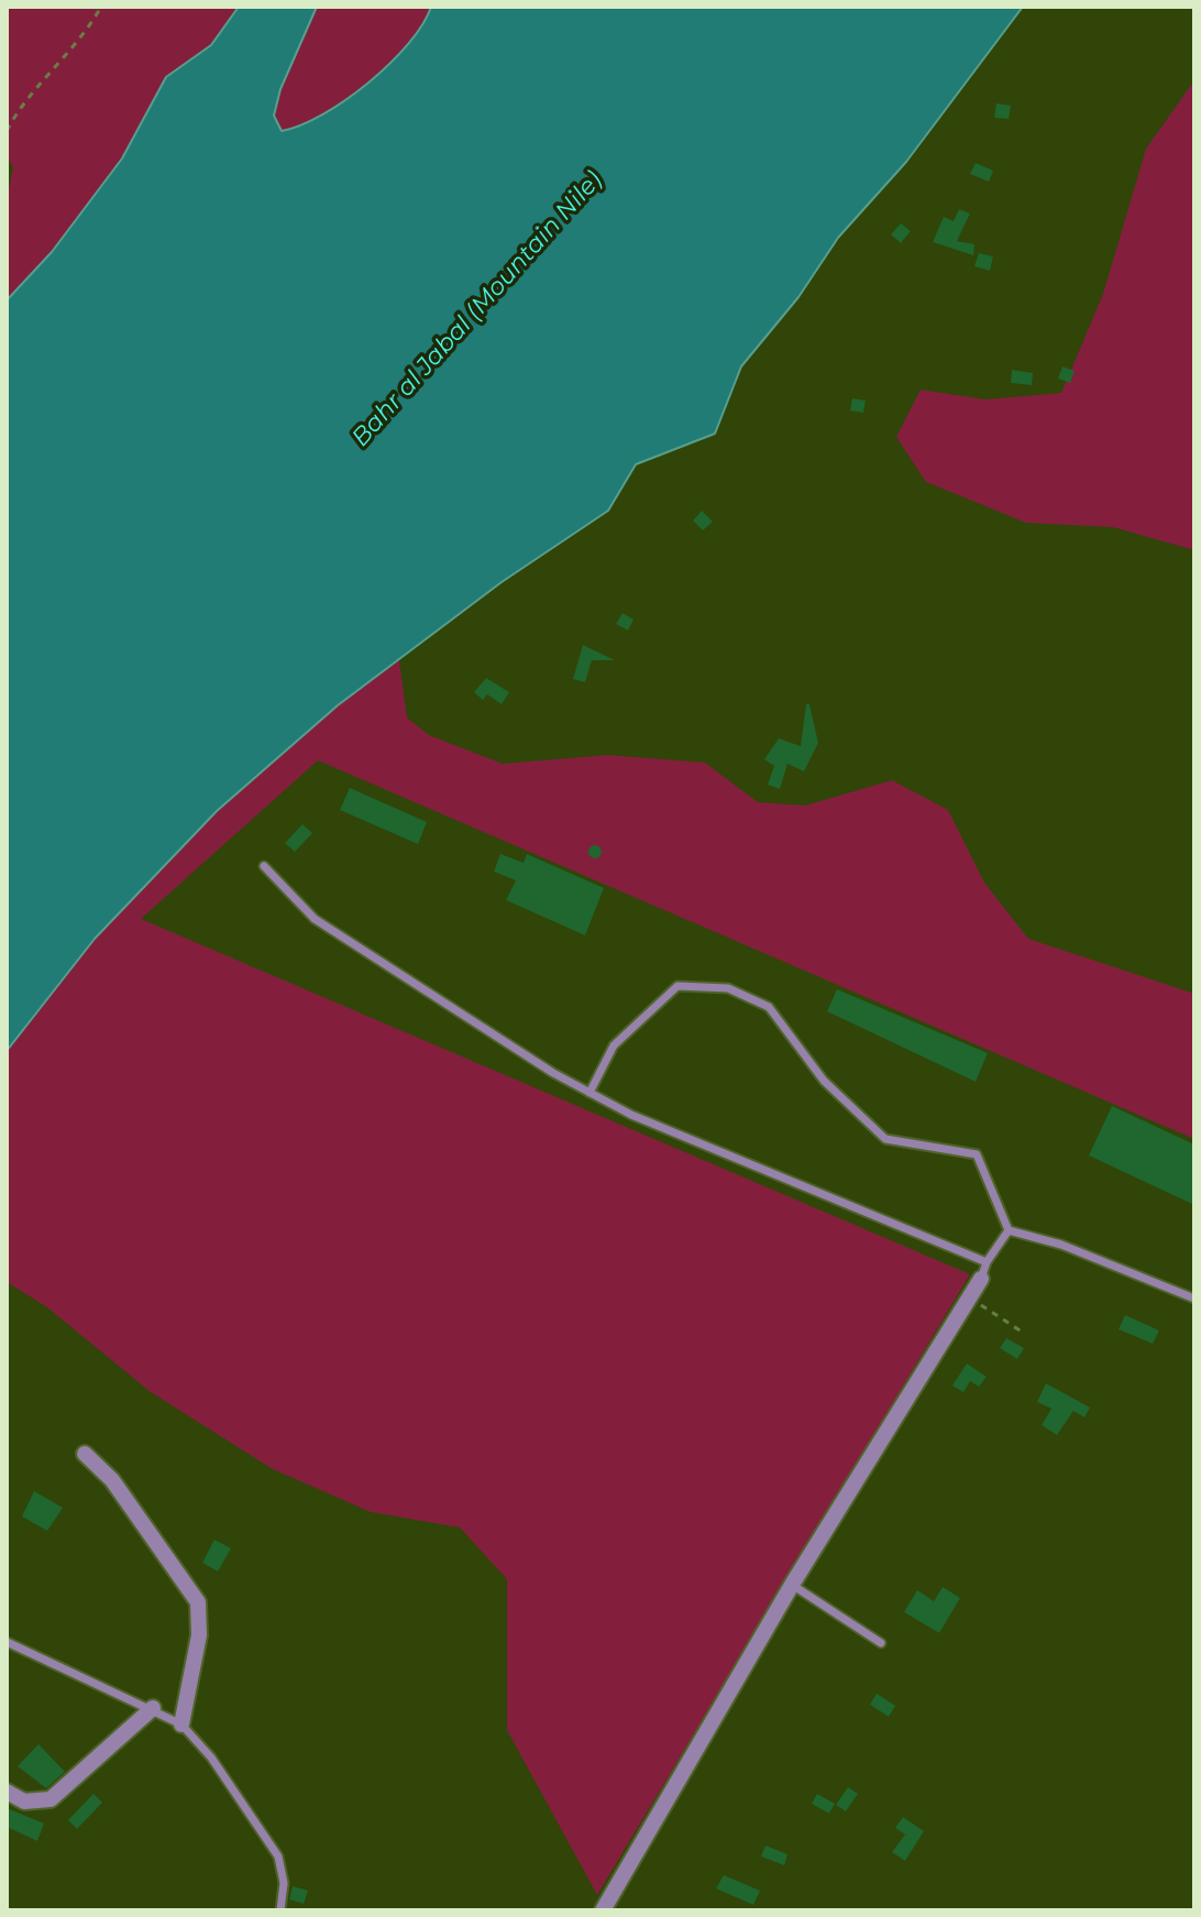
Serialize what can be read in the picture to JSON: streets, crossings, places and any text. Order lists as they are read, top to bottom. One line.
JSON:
{"water":["Bahr al Jabal (Mountain Nile)"]}
